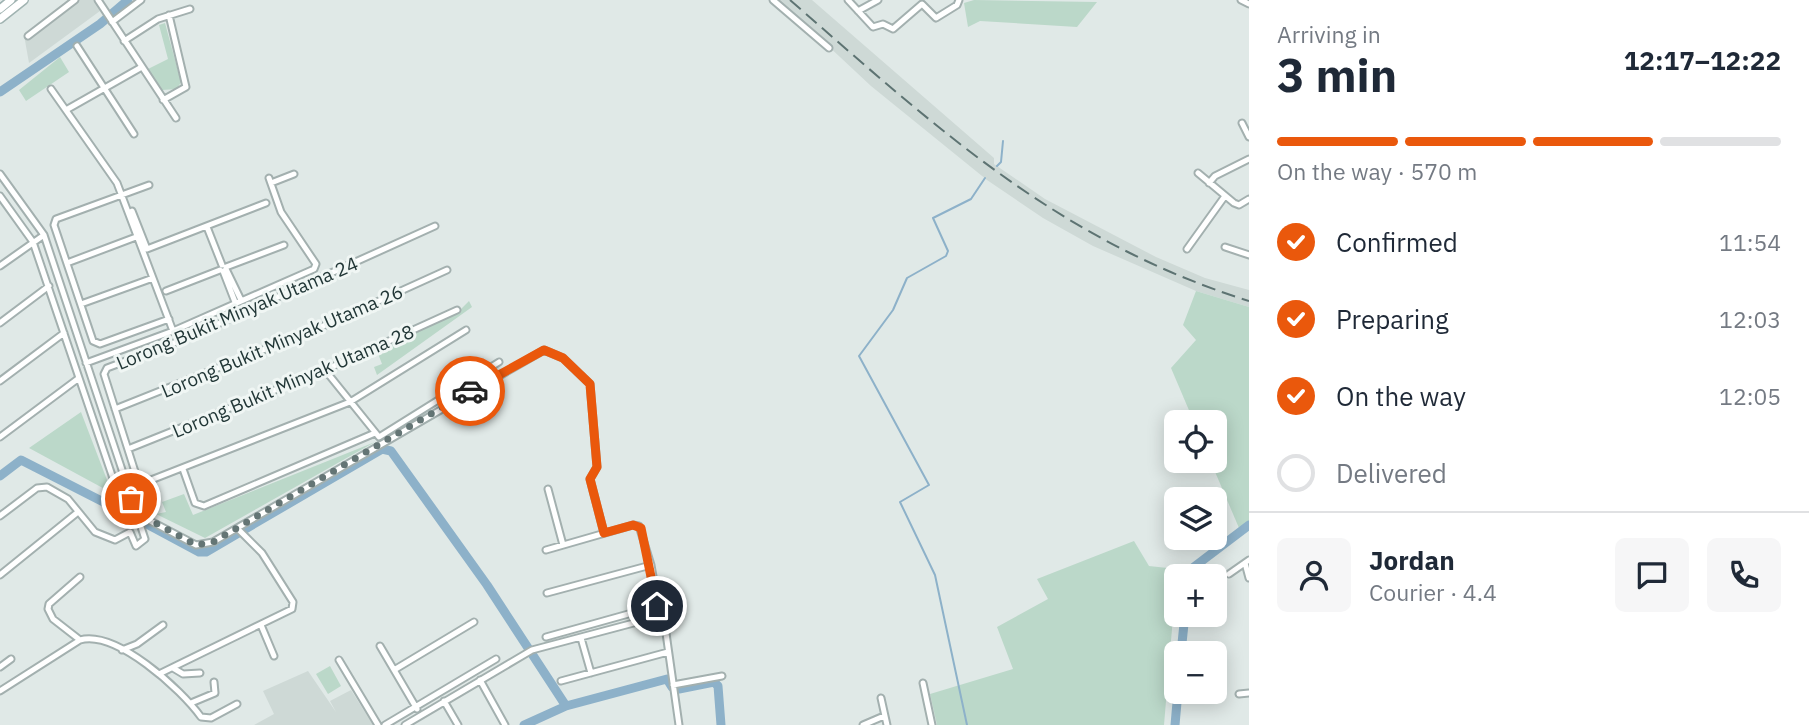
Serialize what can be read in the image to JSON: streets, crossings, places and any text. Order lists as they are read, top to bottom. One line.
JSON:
{"streets":{"street":["Lorong Bukit Minyak Utama 24","Lorong Bukit Minyak Utama 26","Lorong Bukit Minyak Utama 28"]},"crossings":[["Lorong Bukit Minyak Utama 24","Lorong Bukit Minyak Utama 26"],["Lorong Bukit Minyak Utama 24","Lorong Bukit Minyak Utama 28"]],"page":{"heading":["3 min","Arriving in","12:17–12:22"],"panel":["Jordan","Courier · 4.4"],"bar":"On the way · 570 m","list":[["Confirmed","11:54"],["Preparing","12:03"],["On the way","12:05"],"Delivered"],"map_buttons":["+","−"]}}
